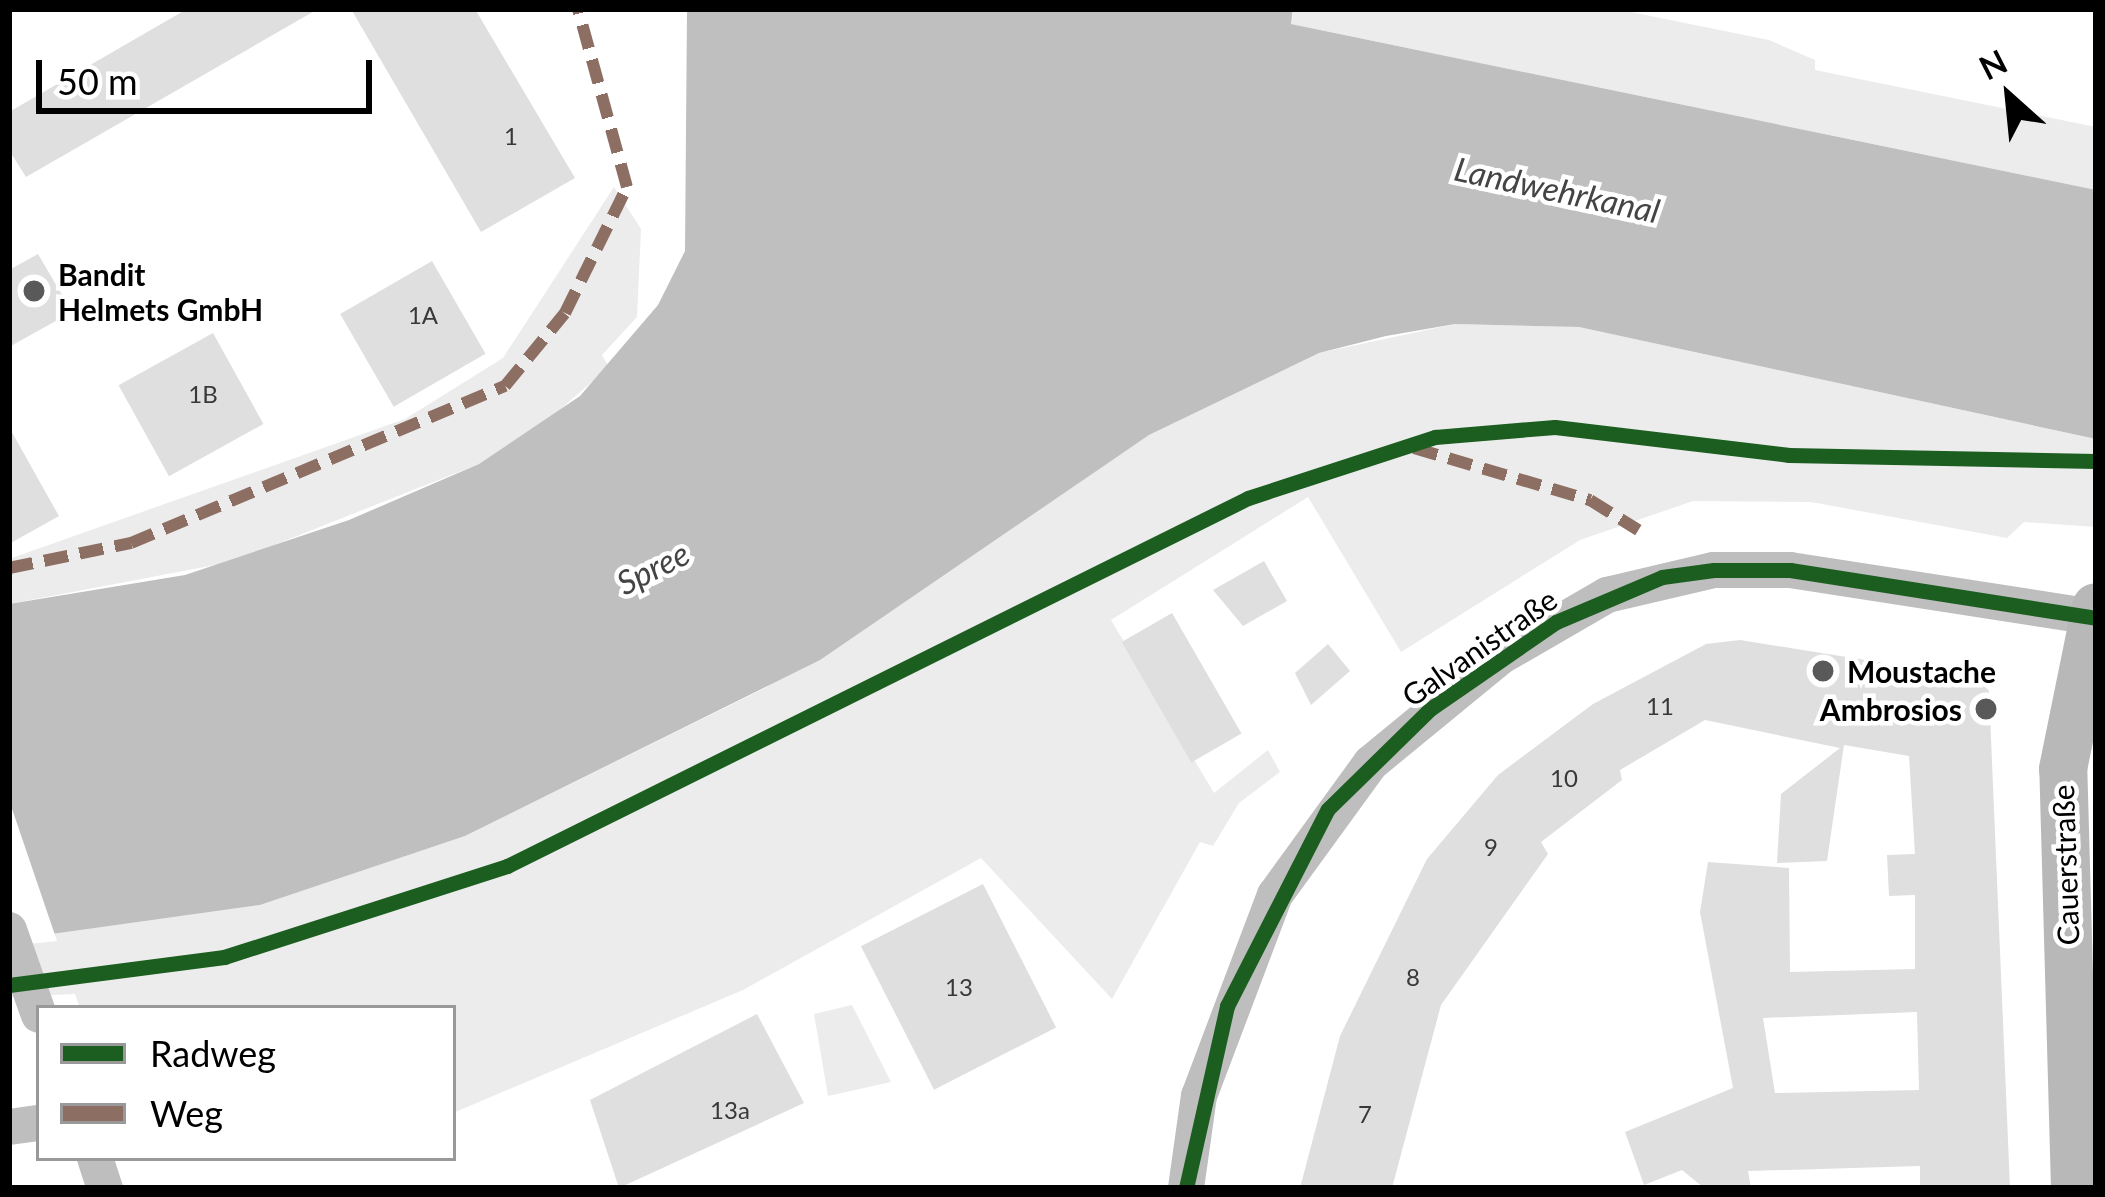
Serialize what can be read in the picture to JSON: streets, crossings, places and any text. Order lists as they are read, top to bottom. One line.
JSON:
{"streets":{"street":["Galvanistraße","Cauerstraße"]},"crossings":[["Galvanistraße","Cauerstraße"]],"water":["Landwehrkanal","Spree"],"places":["Bandit Helmets GmbH","Moustache","Ambrosios"],"house_numbers":["1","1A","1B","11","10","9","8","13","13a","7"],"legend":["Radweg","Weg"],"scale_bar":"50 m","north":"top left"}
